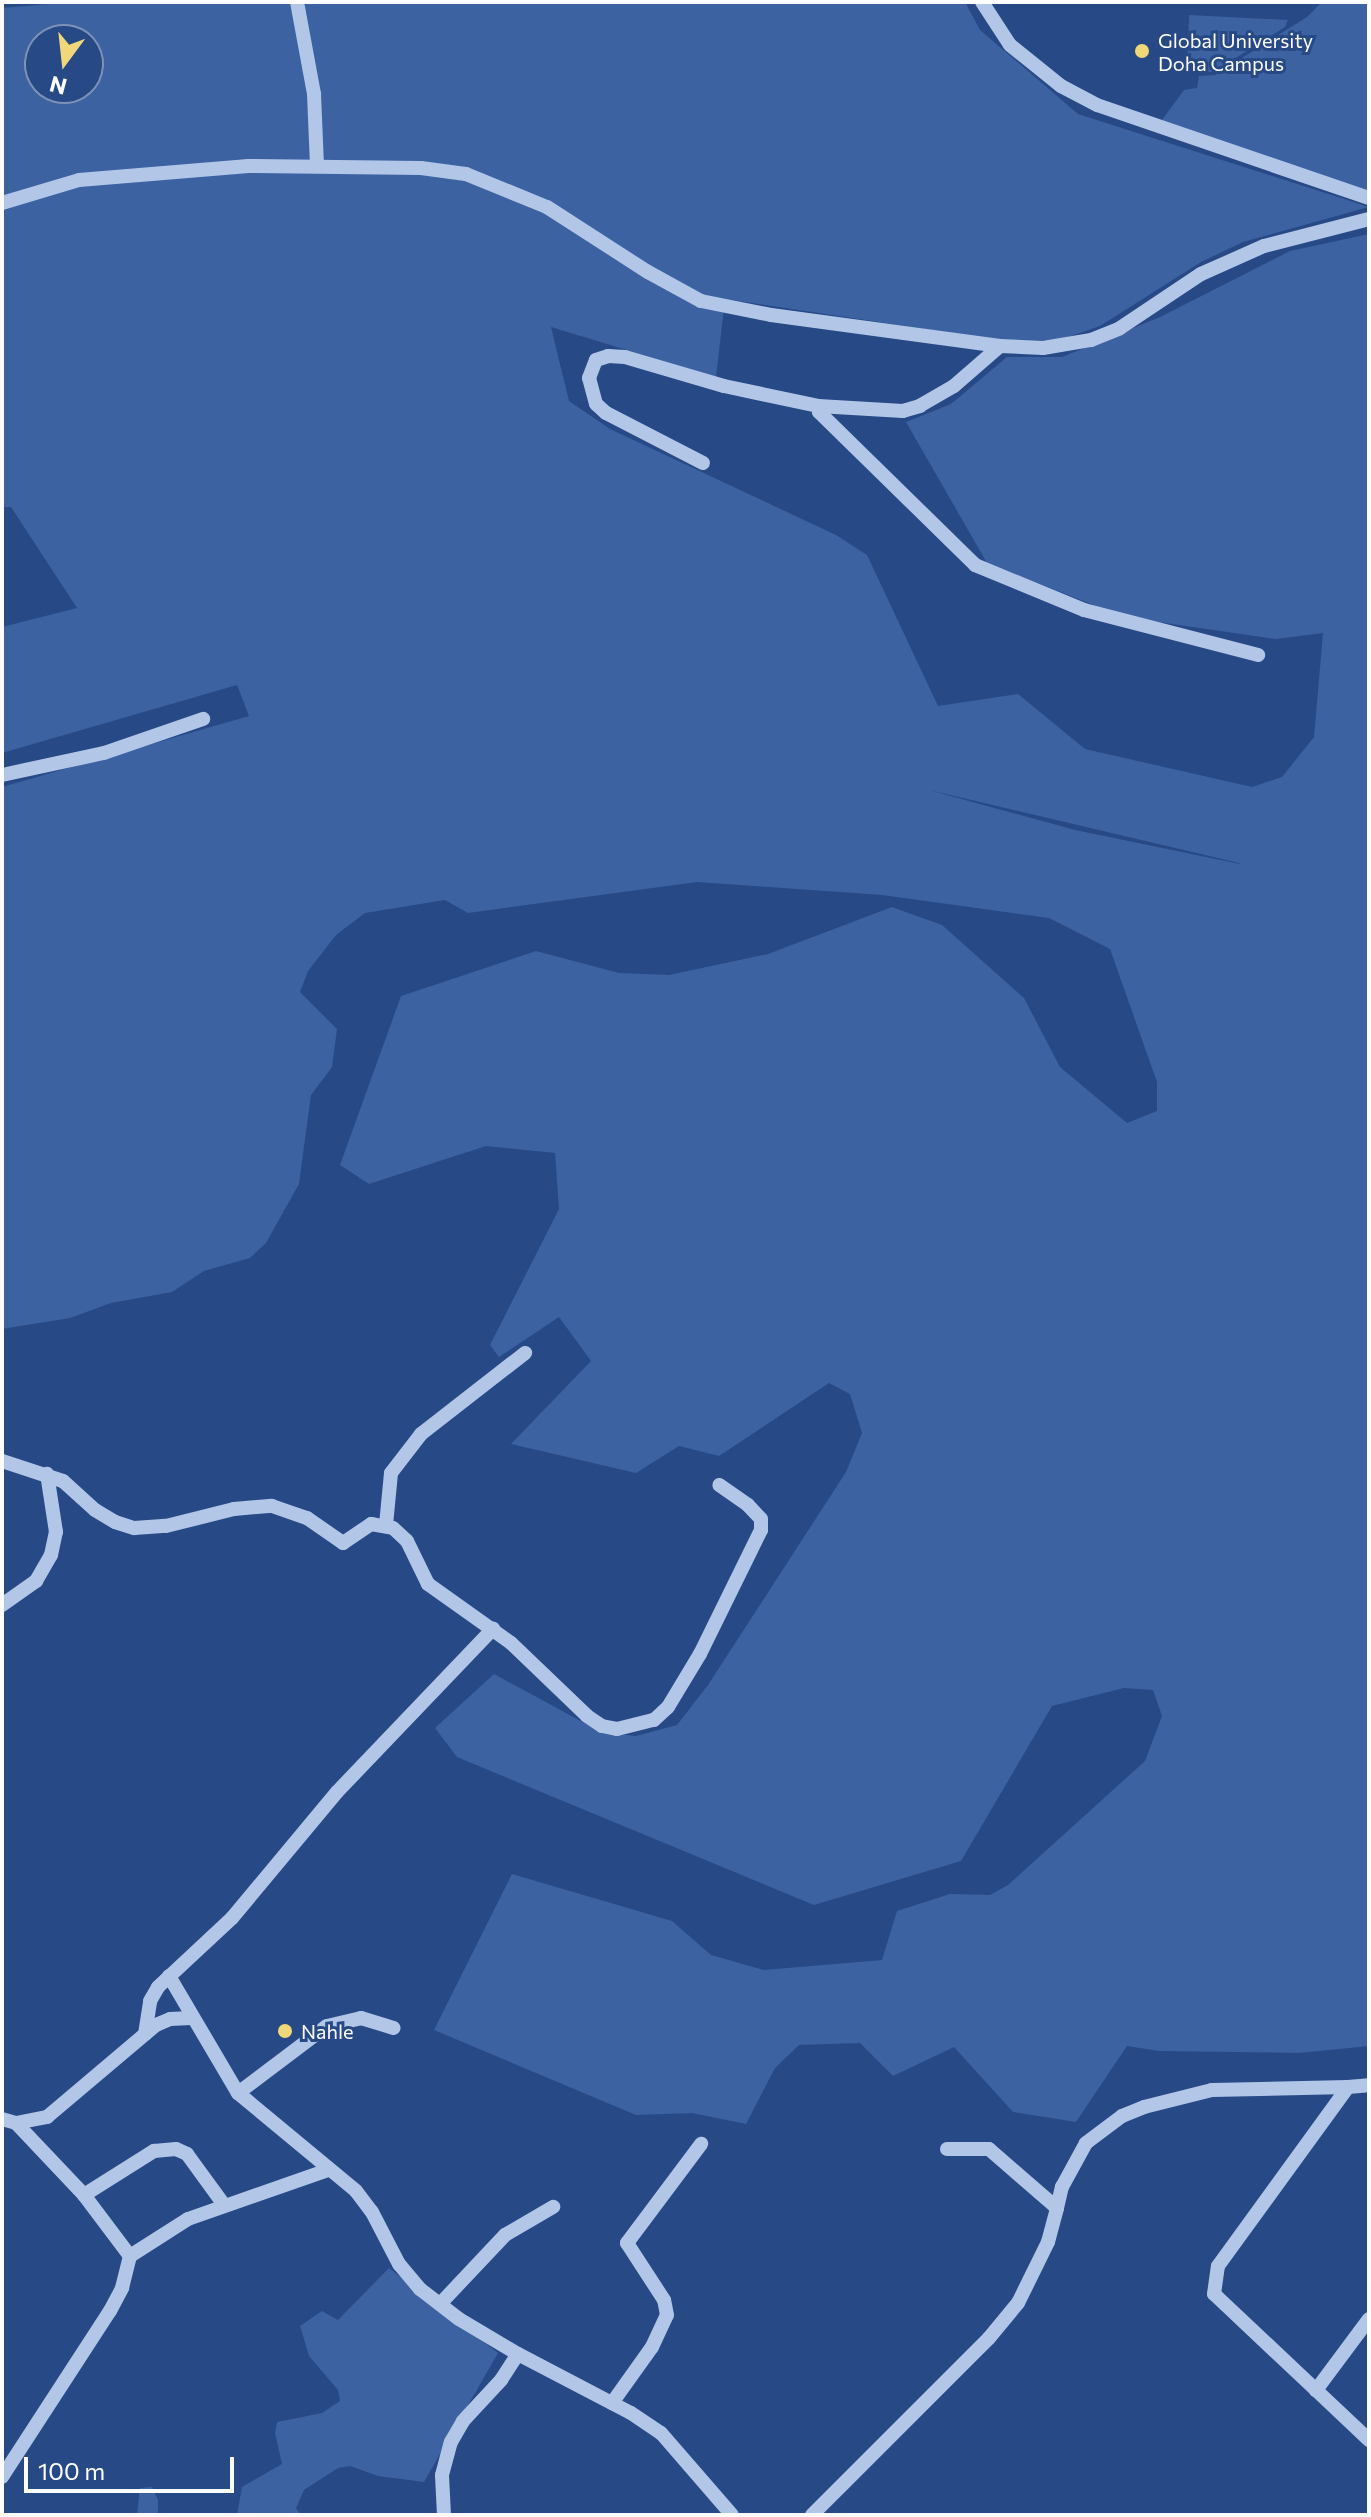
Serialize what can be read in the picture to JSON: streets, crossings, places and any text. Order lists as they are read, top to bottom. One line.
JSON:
{"places":["Global University Doha Campus","Nahle"],"scale_bar":"100 m","north":"bottom"}
